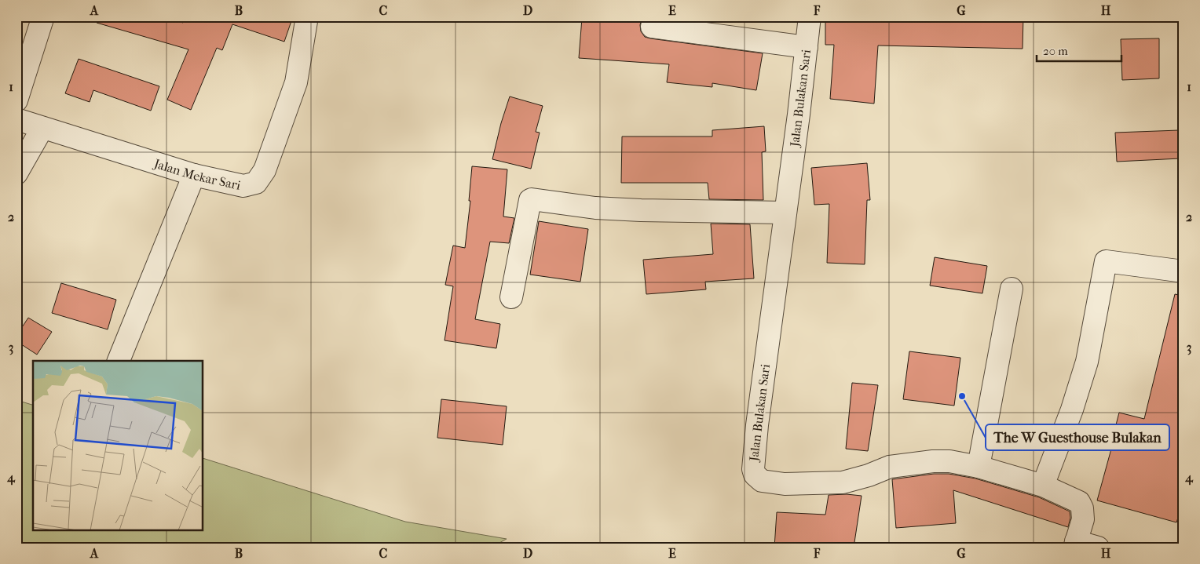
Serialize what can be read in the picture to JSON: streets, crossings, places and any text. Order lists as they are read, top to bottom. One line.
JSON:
{"streets":{"street":["Jalan Bulakan Sari","Jalan Mekar Sari"]},"places":["The W Guesthouse Bulakan"],"scale_bar":"20 m","grid":{"columns":["A","B","C","D","E","F","G","H"],"rows":["1","2","3","4"]}}
